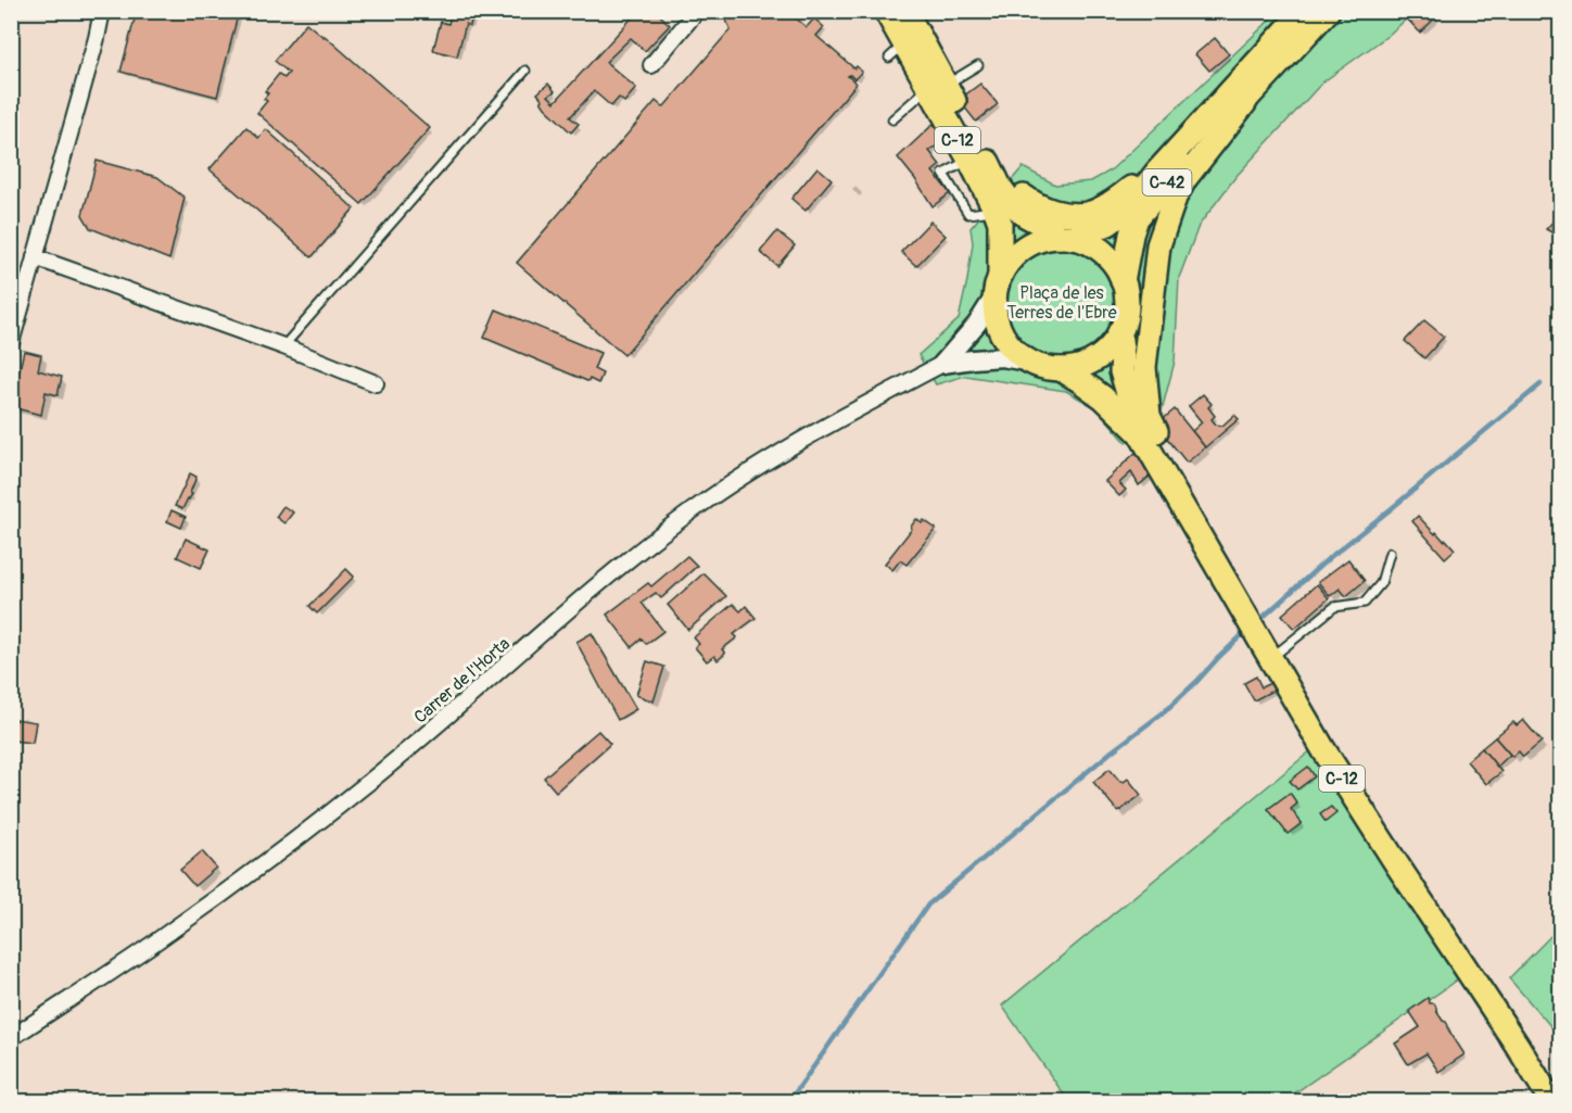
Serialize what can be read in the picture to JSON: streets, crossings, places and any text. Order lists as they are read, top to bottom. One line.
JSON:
{"streets":{"main road":["C-12","C-42"],"street":["Carrer de l'Horta"]},"crossings":[["C-12","C-42"]],"parks":["Plaça de les Terres de l'Ebre"]}
